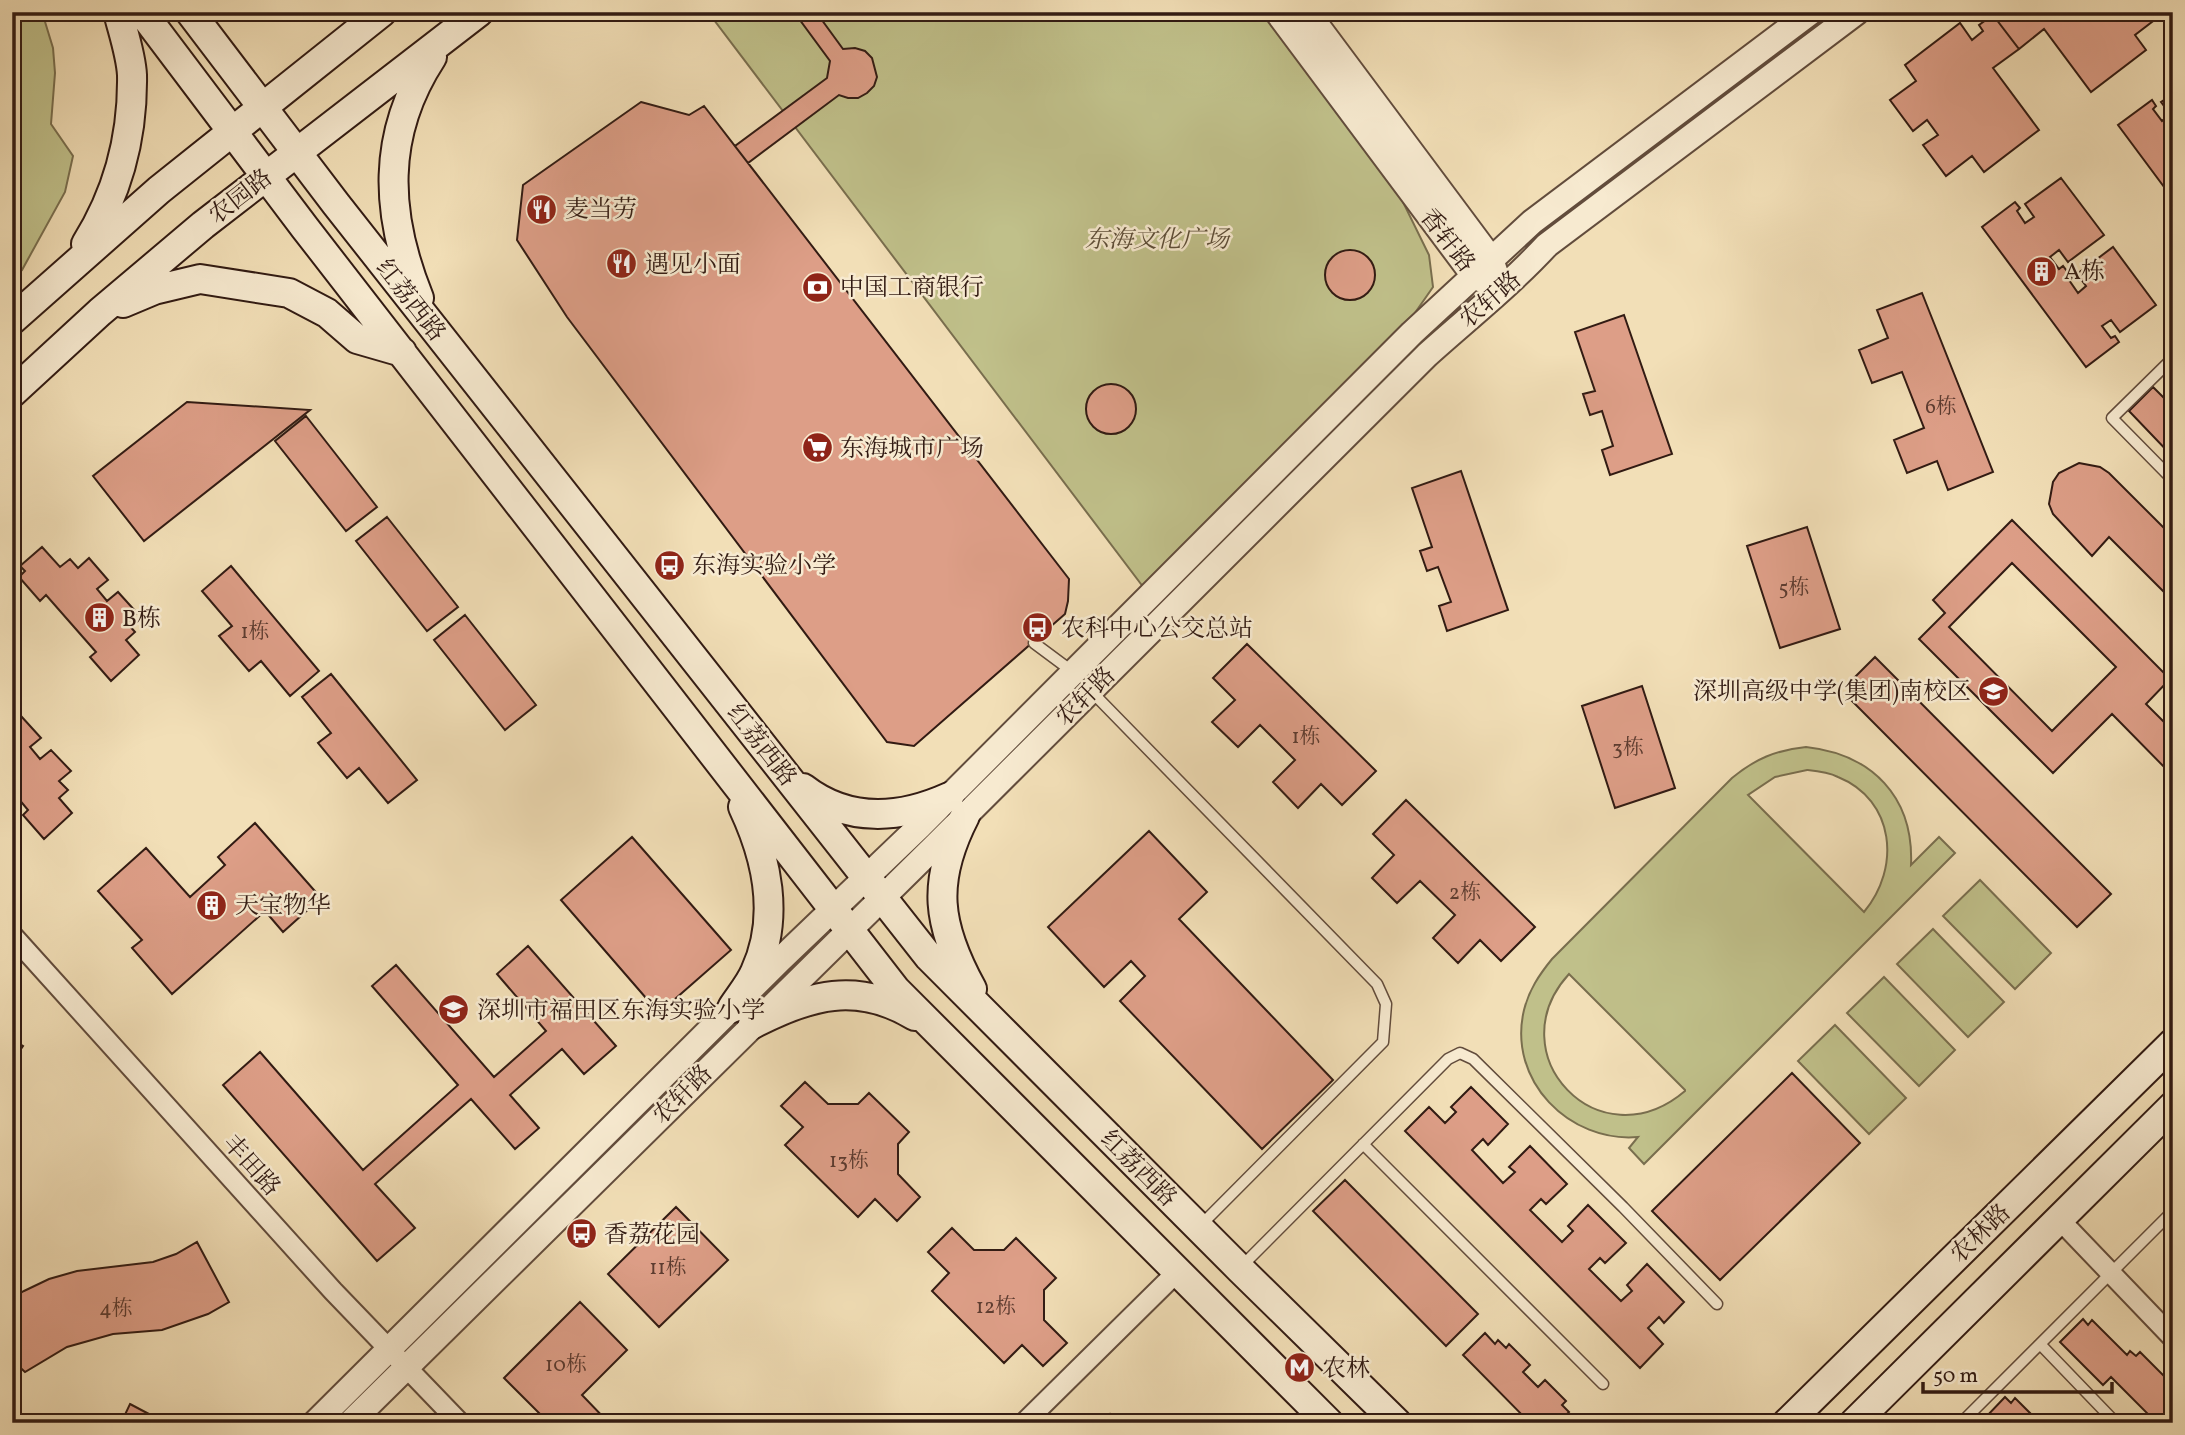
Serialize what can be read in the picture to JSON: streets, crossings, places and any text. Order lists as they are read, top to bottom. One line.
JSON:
{"streets":{"main road":["农园路","红荔西路","农林路"],"street":["香轩路","农轩路","丰田路"]},"crossings":[["农园路","红荔西路"],["香轩路","农轩路"],["农轩路","红荔西路"],["农轩路","丰田路"]],"parks":["东海文化广场"],"places":{"restaurant":["麦当劳","遇见小面"],"building":["A栋","B栋","天宝物华"],"bank":["中国工商银行"],"supermarket":["东海城市广场"],"bus stop":["东海实验小学","农科中心公交总站","香荔花园"],"school or university":["深圳高级中学(集团)南校区","深圳市福田区东海实验小学"],"metro station":["农林"]},"house_numbers":["6栋","5栋","1栋","1栋","3栋","2栋","13栋","11栋","12栋","4栋","10栋"],"scale_bar":"50 m"}
